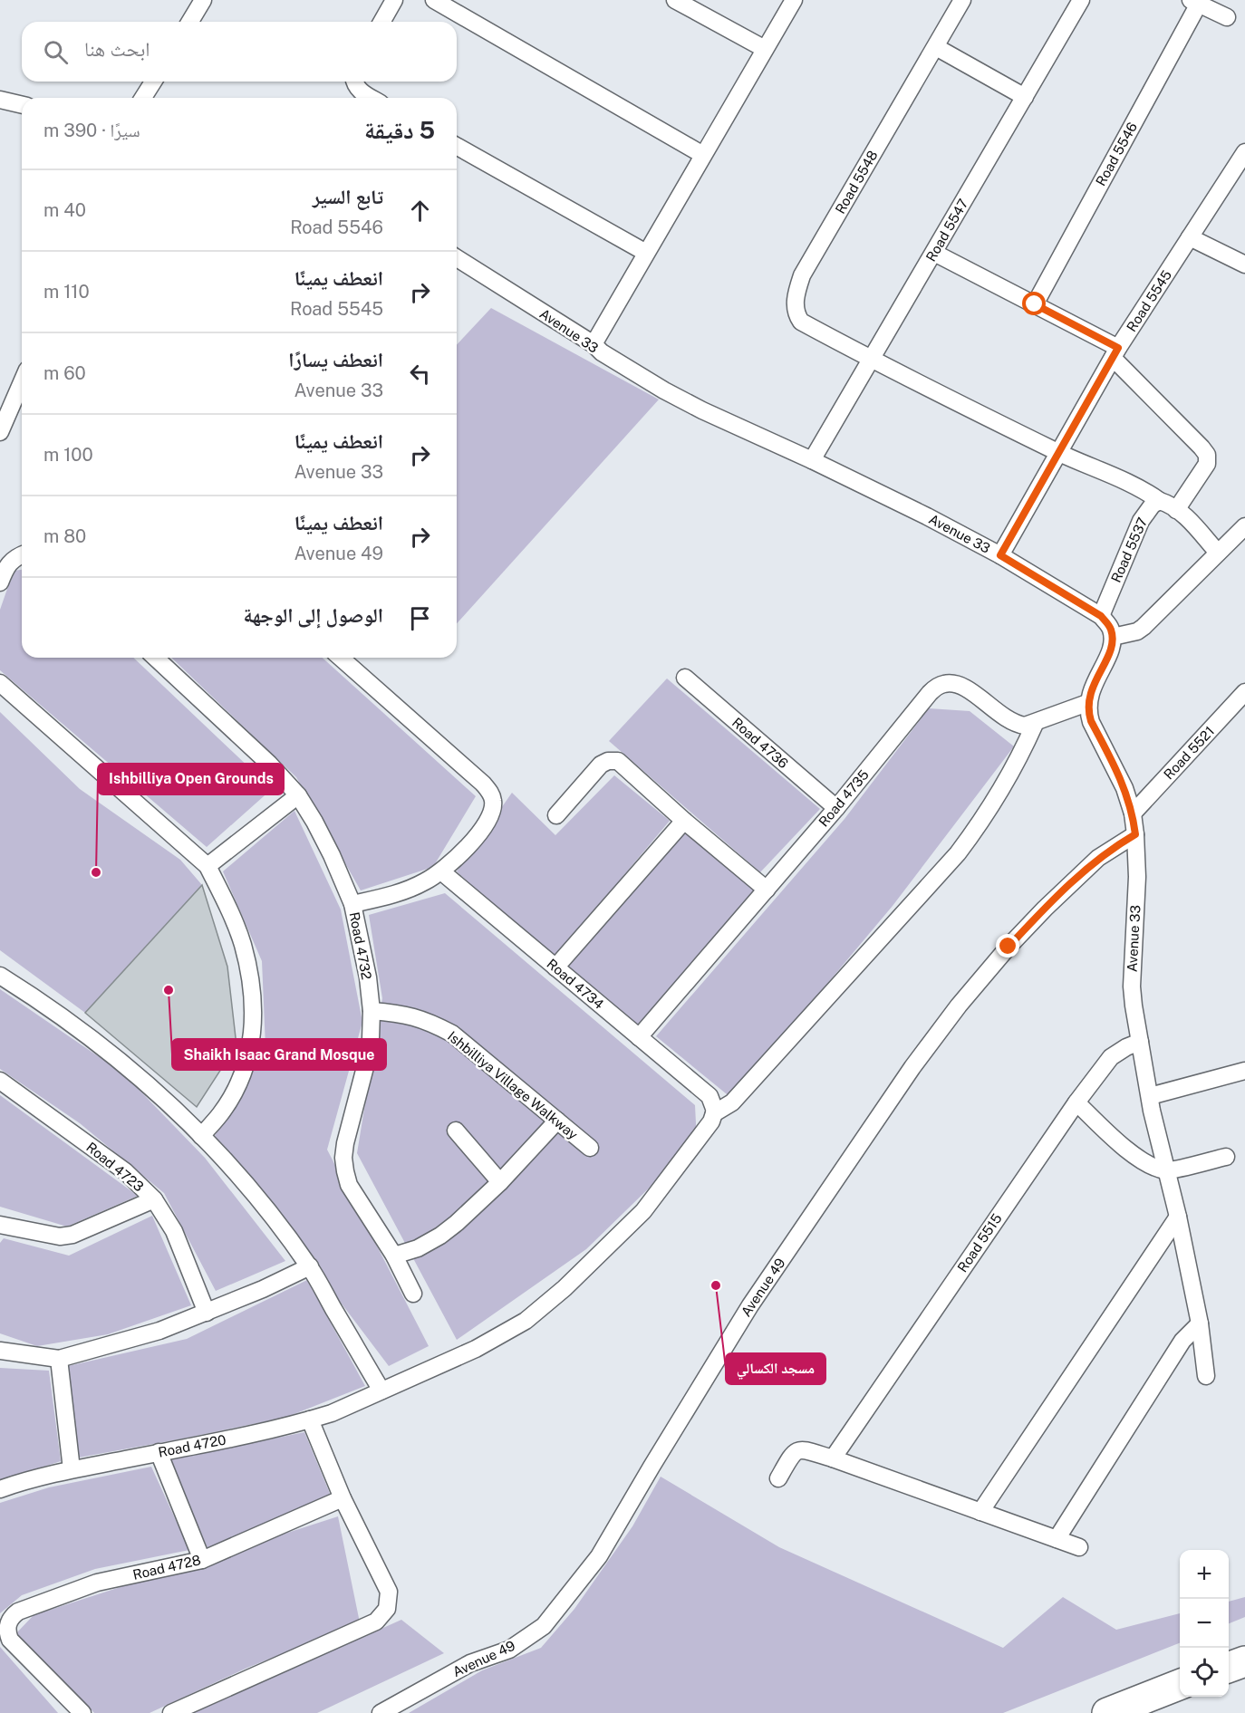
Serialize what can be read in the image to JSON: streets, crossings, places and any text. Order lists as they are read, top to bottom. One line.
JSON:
{"streets":{"street":["Road 5546","Road 5548","Road 5547","Road 5545","Avenue 33","Road 5537","Road 4736","Road 5521","Road 4735","Road 4732","Road 4734","Ishbilliya Village Walkway","Road 4723","Road 5515","Avenue 49","Road 4720","Road 4728"]},"crossings":[["Road 5548","Road 5547"],["Road 5547","Avenue 33"],["Road 5545","Avenue 33"],["Avenue 33","Road 5537"],["Avenue 33","Road 5521"],["Avenue 33","Road 4735"],["Avenue 33","Road 5515"],["Avenue 33","Avenue 49"],["Road 4736","Road 4735"],["Road 4735","Road 4734"],["Road 4732","Ishbilliya Village Walkway"]],"places":["Ishbilliya Open Grounds","Shaikh Isaac Grand Mosque","مسجد الكسالي"],"page":{"search":"ابحث هنا","heading":["5 دقيقة","سيرًا · 390 m"],"list":[["تابع السير","Road 5546","40 m"],["انعطف يمينًا","Road 5545","110 m"],["انعطف يسارًا","Avenue 33","60 m"],["انعطف يمينًا","Avenue 33","100 m"],["انعطف يمينًا","Avenue 49","80 m"],"الوصول إلى الوجهة"],"map_buttons":["+","−"]}}
